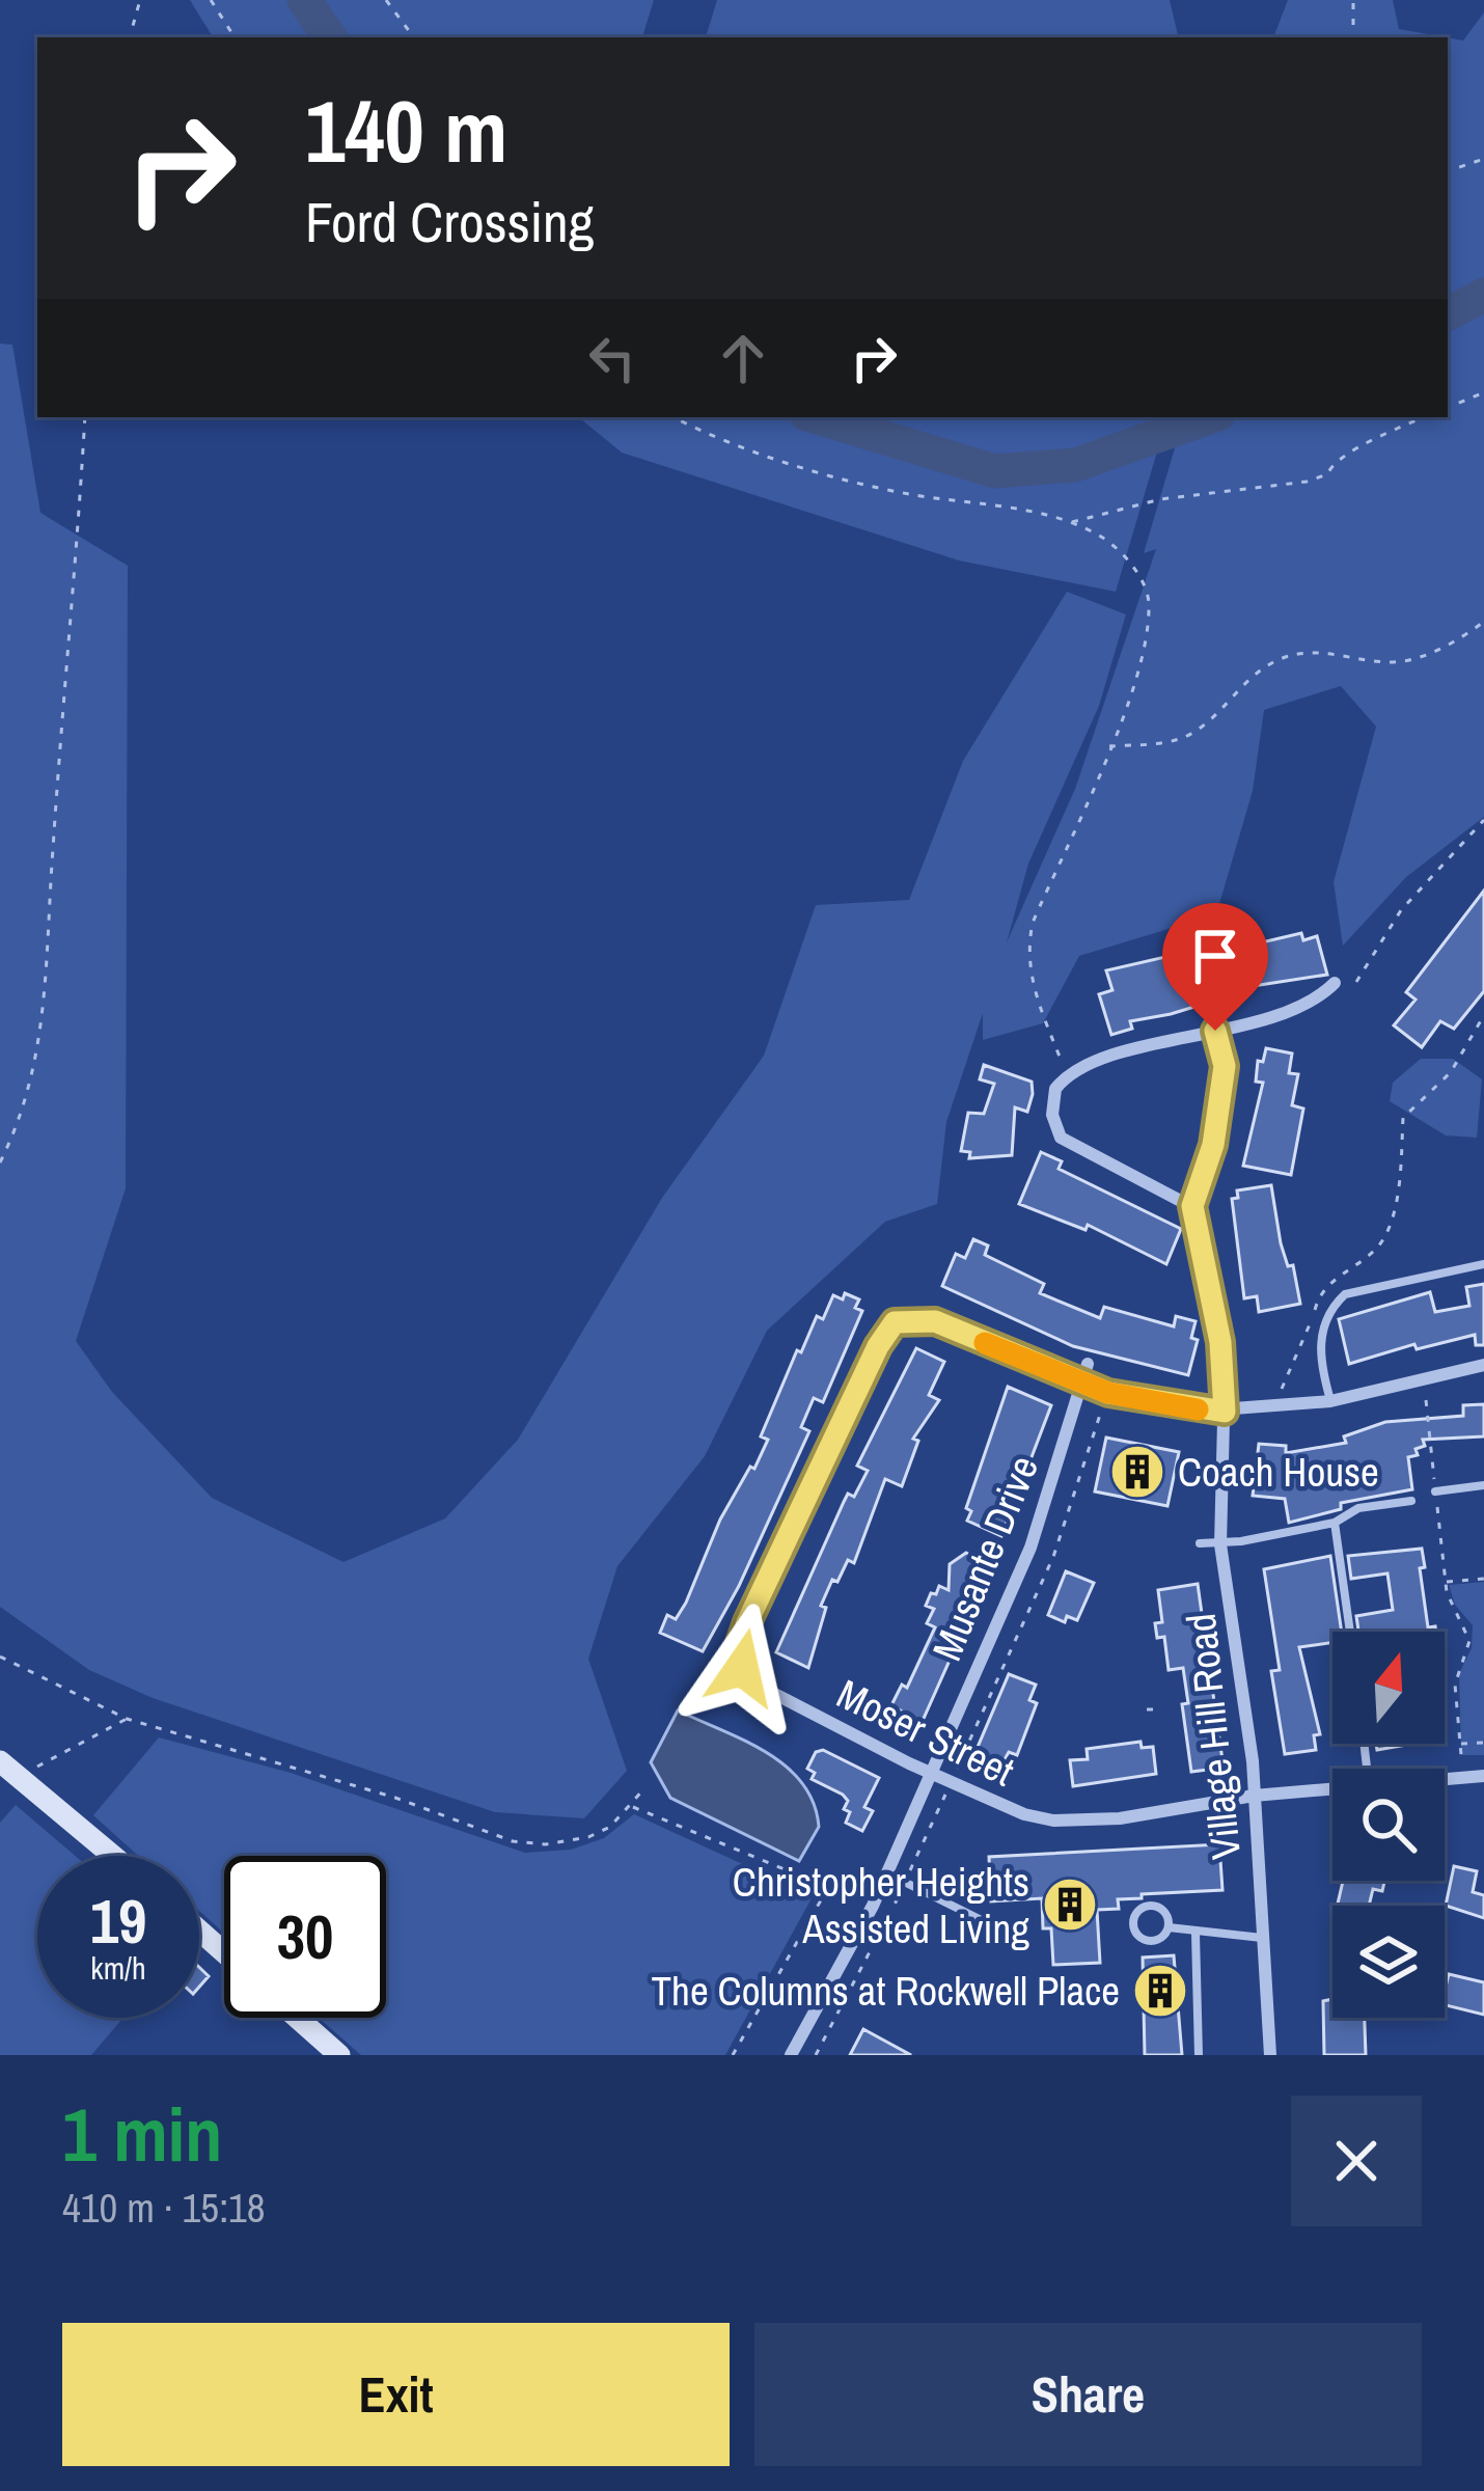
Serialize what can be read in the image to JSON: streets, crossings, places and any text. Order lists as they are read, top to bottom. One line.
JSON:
{"streets":{"street":["Musante Drive","Moser Street","Village Hill Road"]},"crossings":[["Musante Drive","Moser Street"],["Moser Street","Village Hill Road"]],"places":{"building":["Coach House","Christopher Heights Assisted Living","The Columns at Rockwell Place"]},"north":"top","page":{"turn":["140 m","Ford Crossing"],"speed":"19 km/h","limit":"30","heading":["1 min","410 m · 15:18"],"buttons":["Exit","Share"]}}
